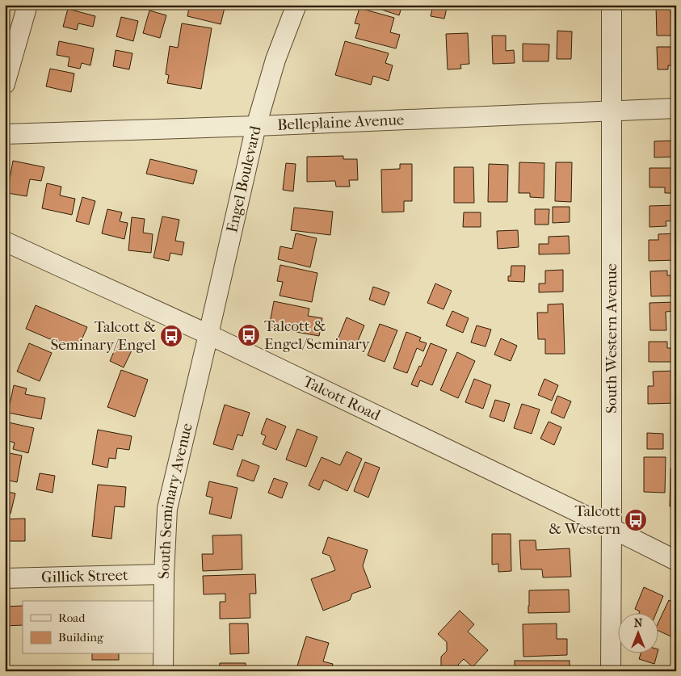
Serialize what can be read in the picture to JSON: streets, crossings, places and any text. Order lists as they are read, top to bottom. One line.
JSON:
{"streets":{"street":["Belleplaine Avenue","Engel Boulevard","South Western Avenue","Talcott Road","South Seminary Avenue","Gillick Street"]},"crossings":[["Belleplaine Avenue","Engel Boulevard"],["Belleplaine Avenue","South Western Avenue"],["Engel Boulevard","Talcott Road"],["Engel Boulevard","South Seminary Avenue"],["South Western Avenue","Talcott Road"],["Talcott Road","South Seminary Avenue"],["South Seminary Avenue","Gillick Street"]],"places":{"bus stop":["Talcott & Engel/Seminary","Talcott & Seminary/Engel","Talcott & Western"]},"legend":["Road","Building"],"north":"top"}
